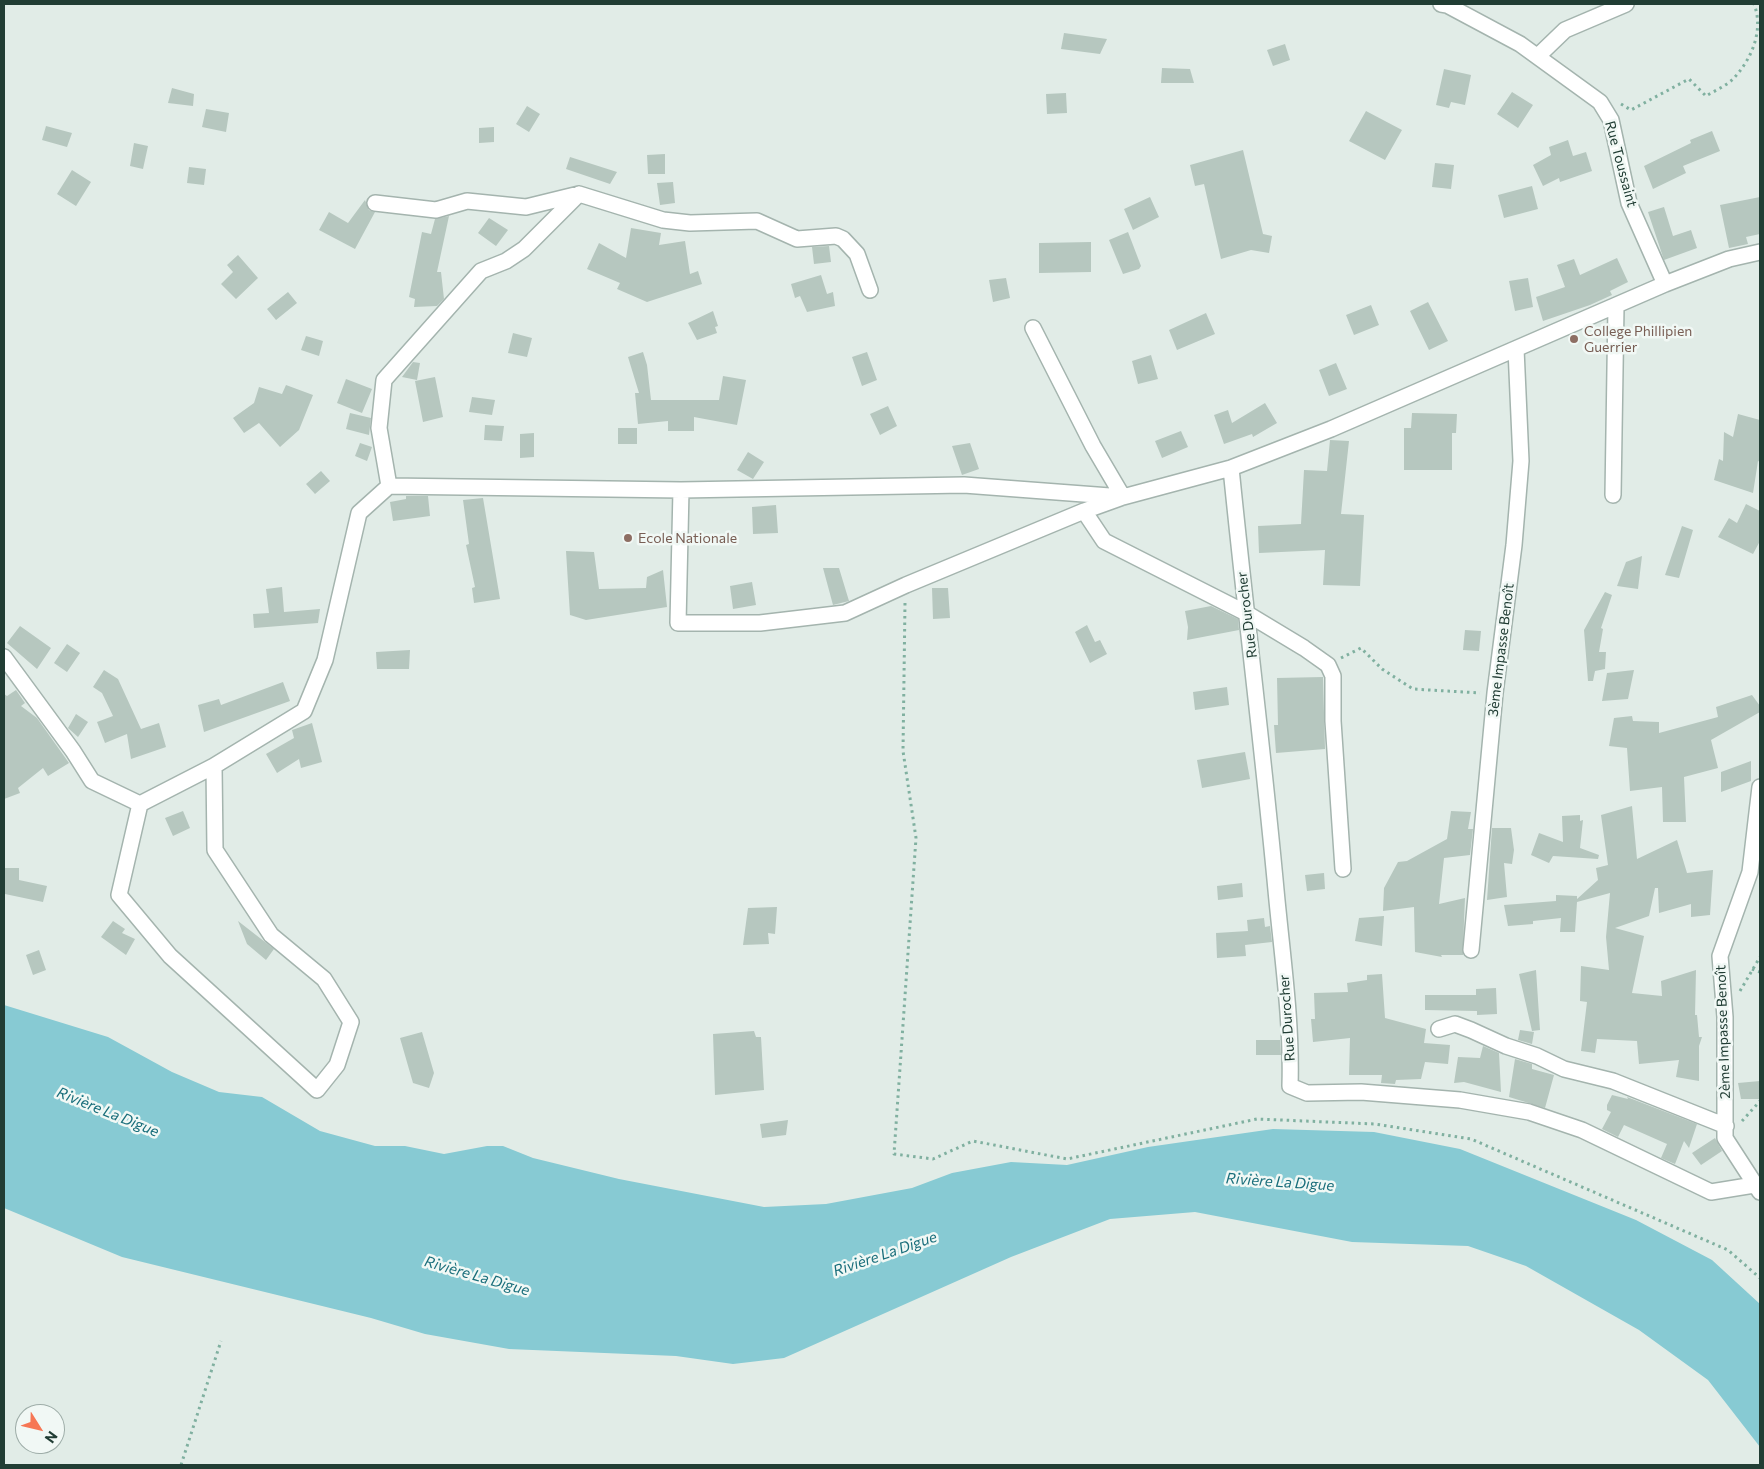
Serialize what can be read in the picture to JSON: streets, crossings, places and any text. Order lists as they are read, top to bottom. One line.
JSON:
{"streets":{"street":["Rue Toussaint","Rue Durocher","3ème Impasse Benoît","2ème Impasse Benoît"]},"crossings":[["Rue Durocher","2ème Impasse Benoît"]],"water":["Rivière La Digue"],"places":["College Phillipien Guerrier","Ecole Nationale"],"north":"bottom right"}
